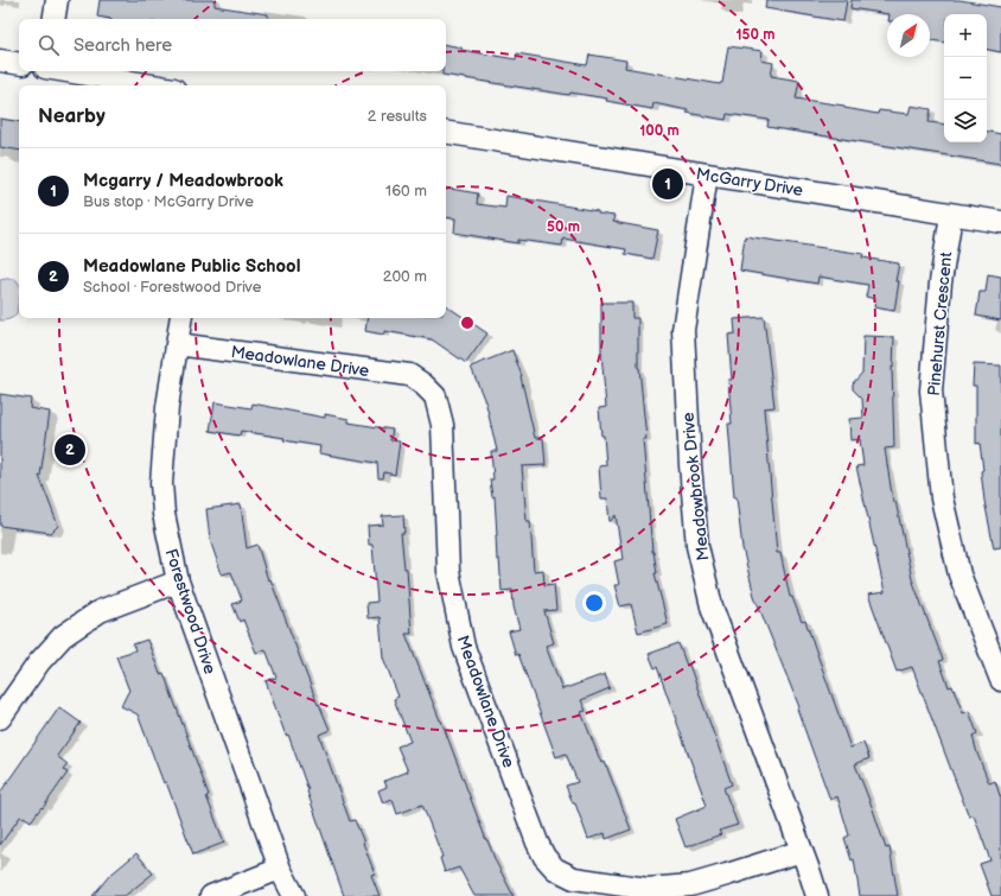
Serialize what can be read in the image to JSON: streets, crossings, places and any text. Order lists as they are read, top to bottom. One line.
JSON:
{"streets":{"street":["McGarry Drive","Pinehurst Crescent","Meadowlane Drive","Meadowbrook Drive","Forestwood Drive"]},"crossings":[["McGarry Drive","Pinehurst Crescent"],["McGarry Drive","Meadowbrook Drive"],["Meadowlane Drive","Meadowbrook Drive"],["Meadowlane Drive","Forestwood Drive"]],"north":"top right","page":{"map_buttons":["+","−"],"search":"Search here","heading":["Nearby","2 results"],"list":[{"mark":"1","name":"Mcgarry / Meadowbrook","note":"Bus stop · McGarry Drive","value":"160 m"},{"mark":"2","name":"Meadowlane Public School","note":"School · Forestwood Drive","value":"200 m"}],"pins":["1","2"]},"rings":["150 m","100 m","50 m"]}
